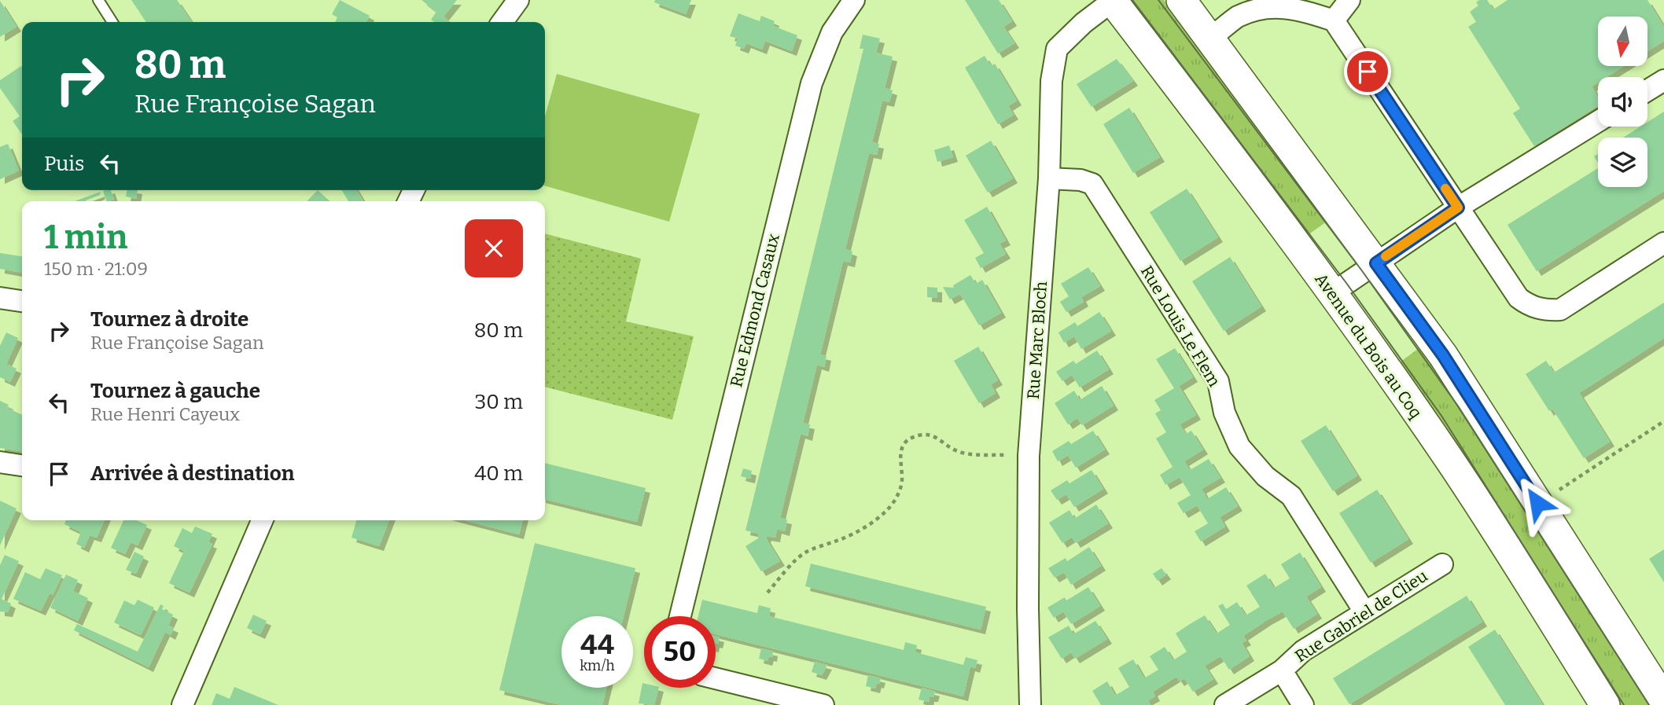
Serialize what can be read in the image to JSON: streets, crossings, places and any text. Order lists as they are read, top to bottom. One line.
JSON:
{"streets":{"main road":["Avenue du Bois au Coq"],"street":["Rue Edmond Casaux","Rue Louis Le Flem","Rue Marc Bloch","Rue Gabriel de Clieu"]},"crossings":[["Rue Louis Le Flem","Rue Marc Bloch"],["Rue Louis Le Flem","Rue Gabriel de Clieu"],["Rue Marc Bloch","Avenue du Bois au Coq"]],"north":"bottom","page":{"turn":["80 m","Rue Françoise Sagan"],"then":"Puis","heading":["1 min","150 m · 21:09"],"list":[{"name":"Tournez à droite","note":"Rue Françoise Sagan","value":"80 m"},{"name":"Tournez à gauche","note":"Rue Henri Cayeux","value":"30 m"},{"name":"Arrivée à destination","value":"40 m"}],"speed":"44 km/h","limit":"50"}}
